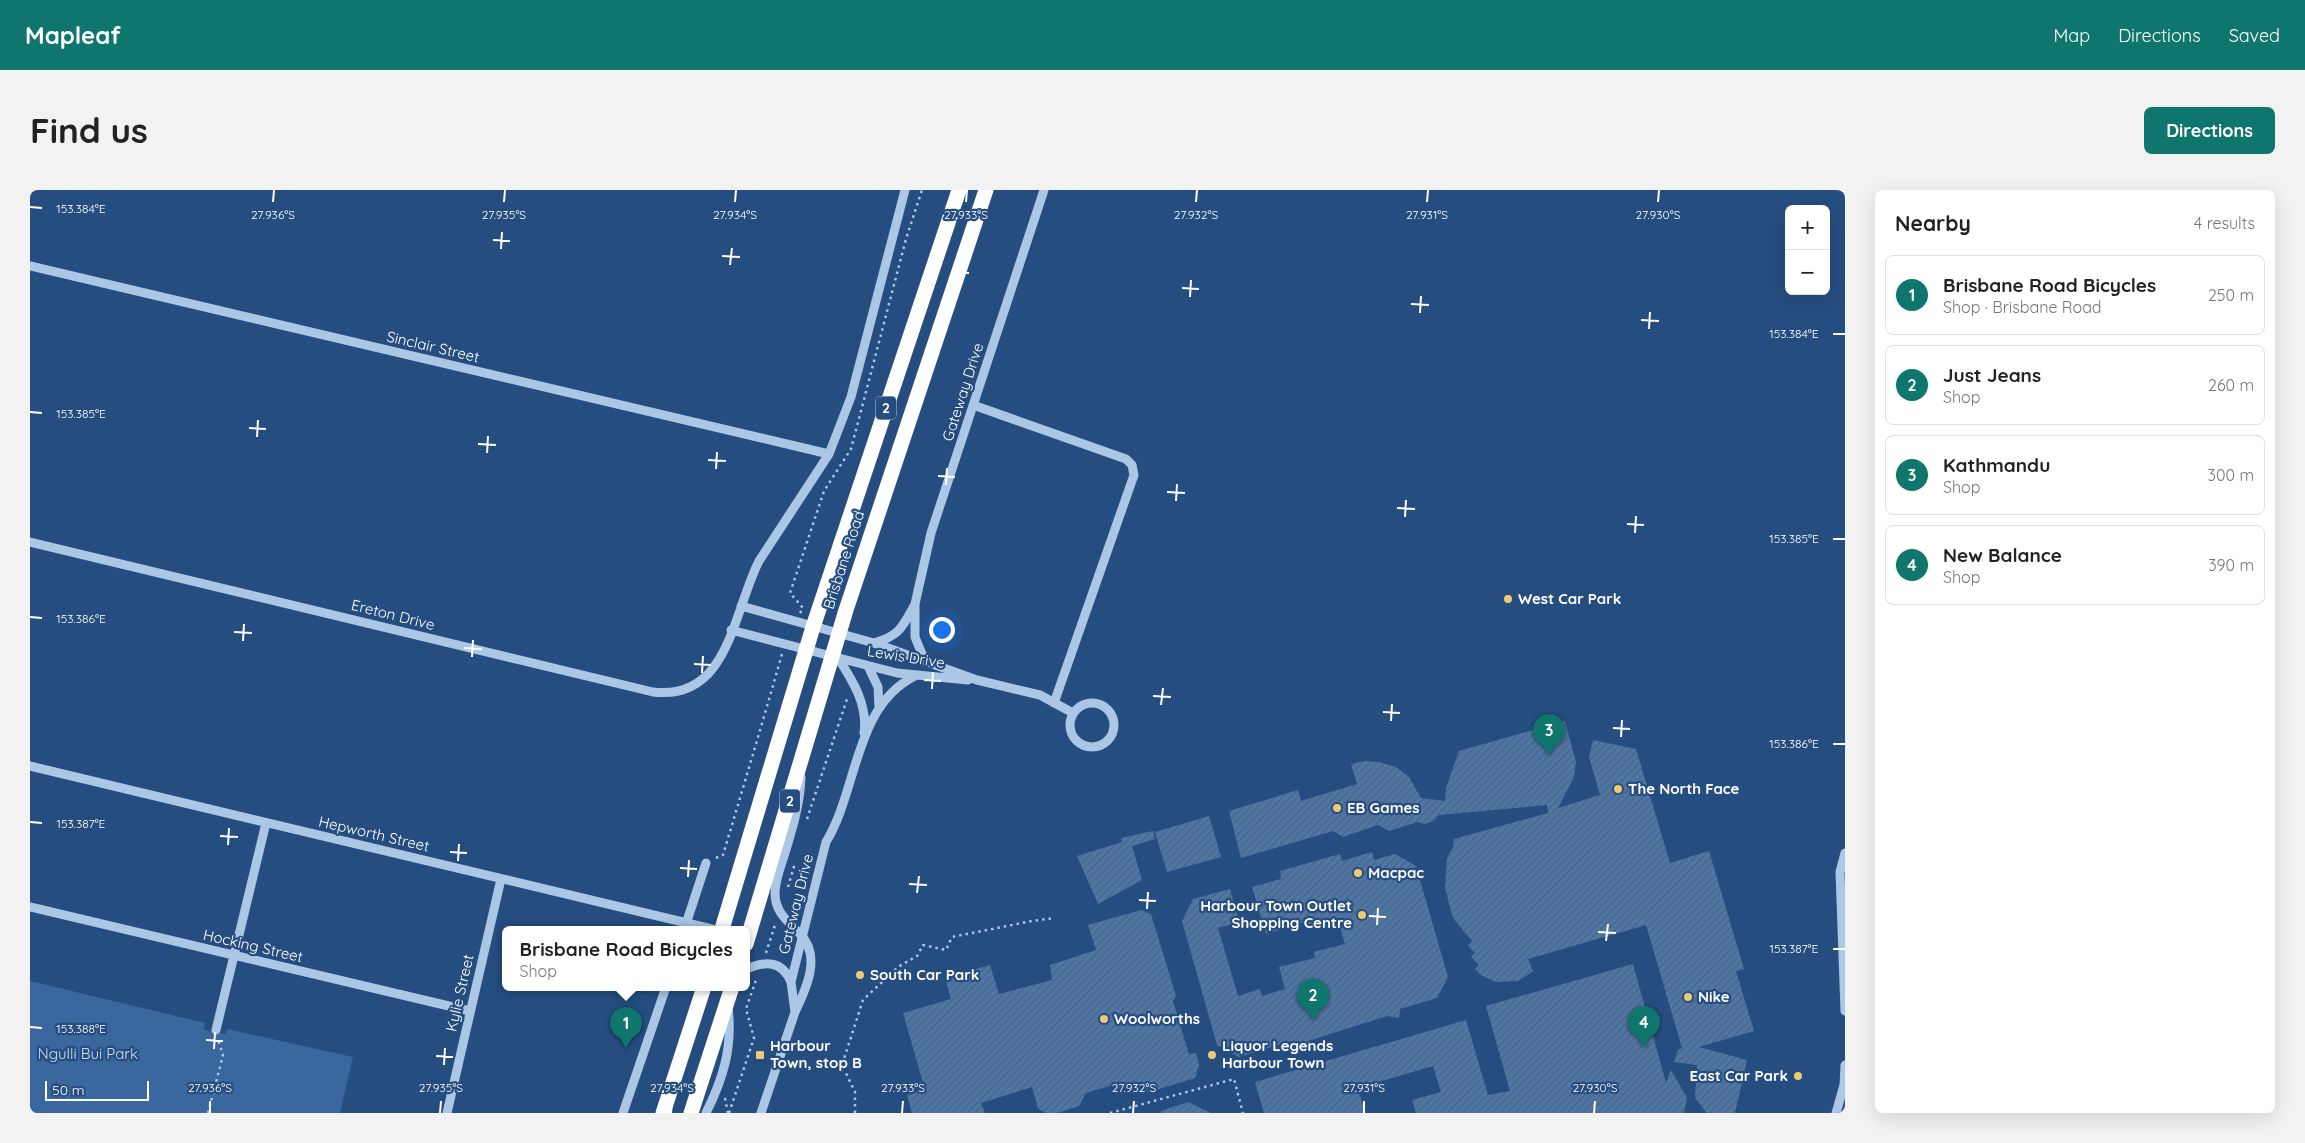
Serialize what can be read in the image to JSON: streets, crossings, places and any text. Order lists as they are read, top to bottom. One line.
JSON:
{"streets":{"highway":["2","Brisbane Road"],"street":["Sinclair Street","Gateway Drive","Ereton Drive","Lewis Drive","Hepworth Street","Hocking Street","Kylie Street"]},"crossings":[["Gateway Drive","Lewis Drive"],["Brisbane Road","Lewis Drive"],["Hepworth Street","Kylie Street"],["Hocking Street","Kylie Street"]],"parks":["Ngulli Bui Park"],"places":{"other":["West Car Park","The North Face","EB Games","Macpac","Harbour Town Outlet Shopping Centre","South Car Park","Nike","Woolworths","Liquor Legends Harbour Town","East Car Park"],"transit":["Harbour Town, stop B"]},"scale_bar":"50 m","page":{"header":"Mapleaf","nav":["Map","Directions","Saved"],"buttons":"Directions","title":"Find us","heading":["Nearby","4 results"],"map_buttons":["+","−"],"list":[{"mark":"1","name":"Brisbane Road Bicycles","note":"Shop · Brisbane Road","value":"250 m"},{"mark":"2","name":"Just Jeans","note":"Shop","value":"260 m"},{"mark":"3","name":"Kathmandu","note":"Shop","value":"300 m"},{"mark":"4","name":"New Balance","note":"Shop","value":"390 m"}],"pins":["3","2","4","1"],"popup":["Brisbane Road Bicycles","Shop"],"scale":"50 m"},"coordinates":["153.384°E","27.936°S","27.935°S","27.934°S","27.933°S","27.932°S","27.931°S","27.930°S","153.385°E","153.386°E","153.387°E","153.388°E"]}
